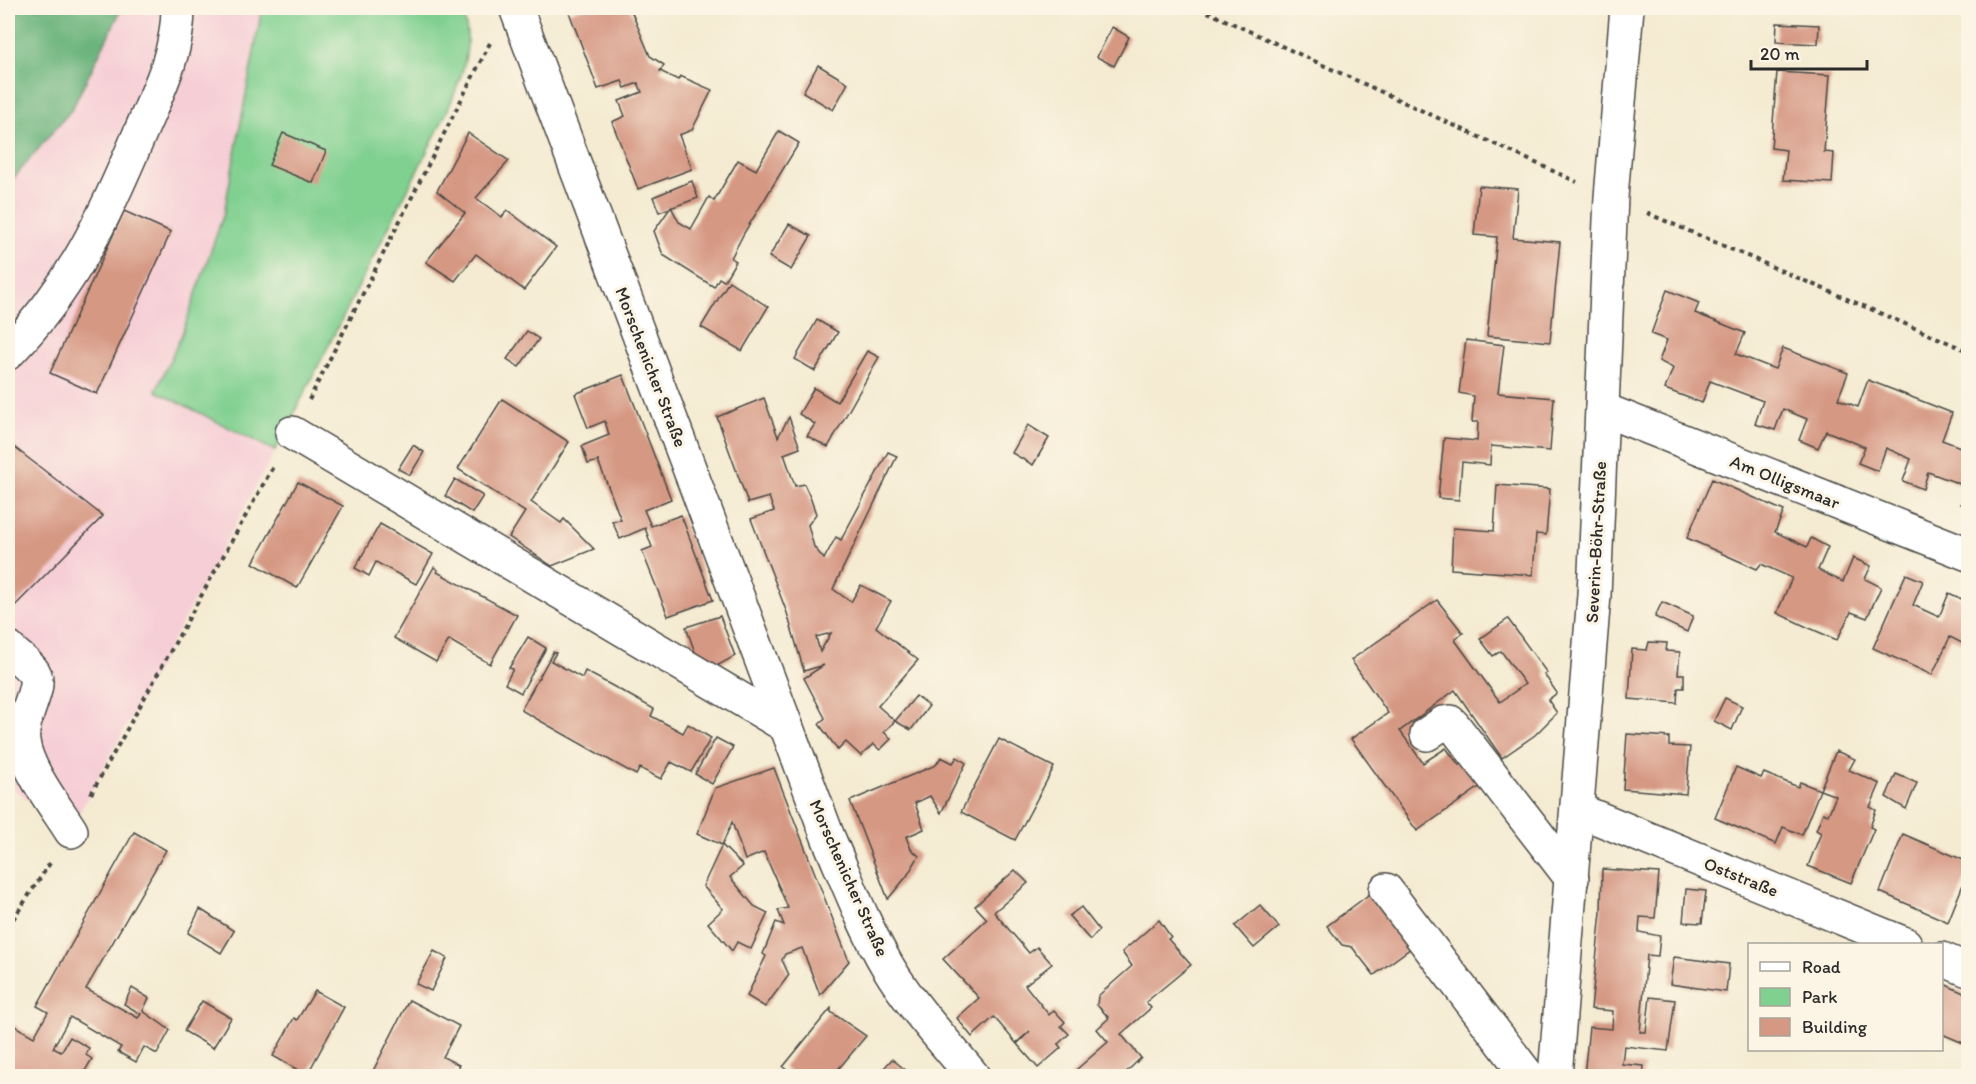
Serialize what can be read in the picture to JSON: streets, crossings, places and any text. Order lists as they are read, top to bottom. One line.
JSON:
{"streets":{"street":["Morschenicher Straße","Am Olligsmaar","Severin-Böhr-Straße","Oststraße"]},"crossings":[["Am Olligsmaar","Severin-Böhr-Straße"],["Severin-Böhr-Straße","Oststraße"]],"legend":["Road","Park","Building"],"scale_bar":"20 m"}
